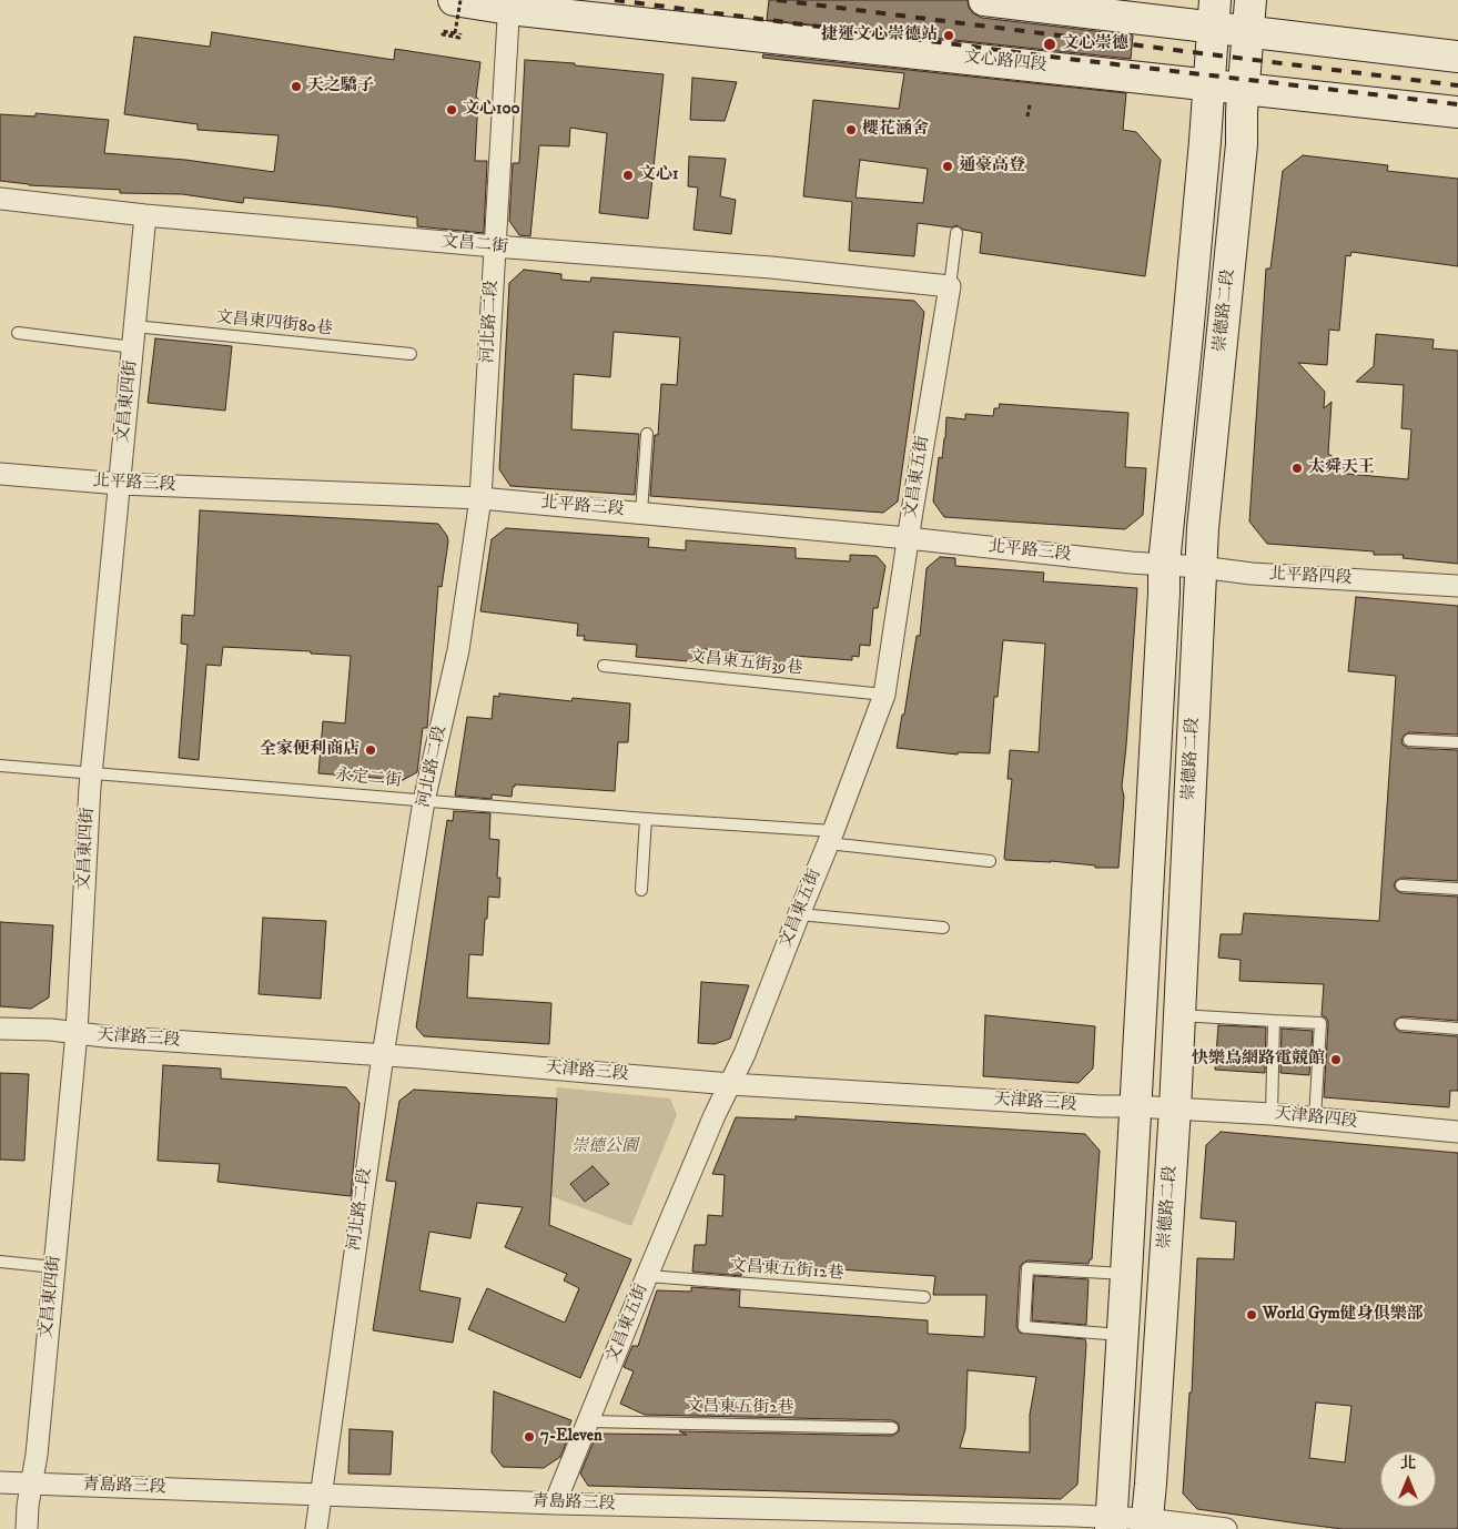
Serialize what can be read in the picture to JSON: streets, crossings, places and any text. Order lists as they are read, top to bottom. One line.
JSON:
{"streets":{"main road":["文心路四段","崇德路二段"],"street":["文昌二街","河北路二段","文昌東四街","文昌東五街","北平路三段","北平路四段","天津路三段","天津路四段","青島路三段"],"lane":["文昌東四街80巷","文昌東五街39巷","永定二街","文昌東五街12巷","文昌東五街2巷"]},"crossings":[["文心路四段","崇德路二段"],["文心路四段","河北路二段"],["文昌二街","河北路二段"],["文昌二街","文昌東四街"],["文昌二街","文昌東五街"],["崇德路二段","北平路三段"],["崇德路二段","北平路四段"],["崇德路二段","天津路三段"],["崇德路二段","天津路四段"],["崇德路二段","青島路三段"],["河北路二段","北平路三段"],["河北路二段","永定二街"],["河北路二段","天津路三段"],["河北路二段","青島路三段"],["文昌東四街80巷","文昌東四街"],["文昌東四街","北平路三段"],["文昌東四街","永定二街"],["文昌東四街","天津路三段"],["文昌東四街","青島路三段"],["文昌東五街","北平路三段"],["文昌東五街","文昌東五街39巷"],["文昌東五街","永定二街"],["文昌東五街","天津路三段"],["文昌東五街","文昌東五街12巷"],["文昌東五街","文昌東五街2巷"],["文昌東五街","青島路三段"],["北平路三段","北平路四段"],["天津路三段","天津路四段"]],"parks":["崇德公園"],"places":["捷運文心崇德站","文心崇德","天之驕子","文心100","櫻花涵舍","通豪高登","文心1","太舜天王","全家便利商店","快樂鳥網路電競館","World Gym健身俱樂部","7-Eleven"],"north":"top"}
